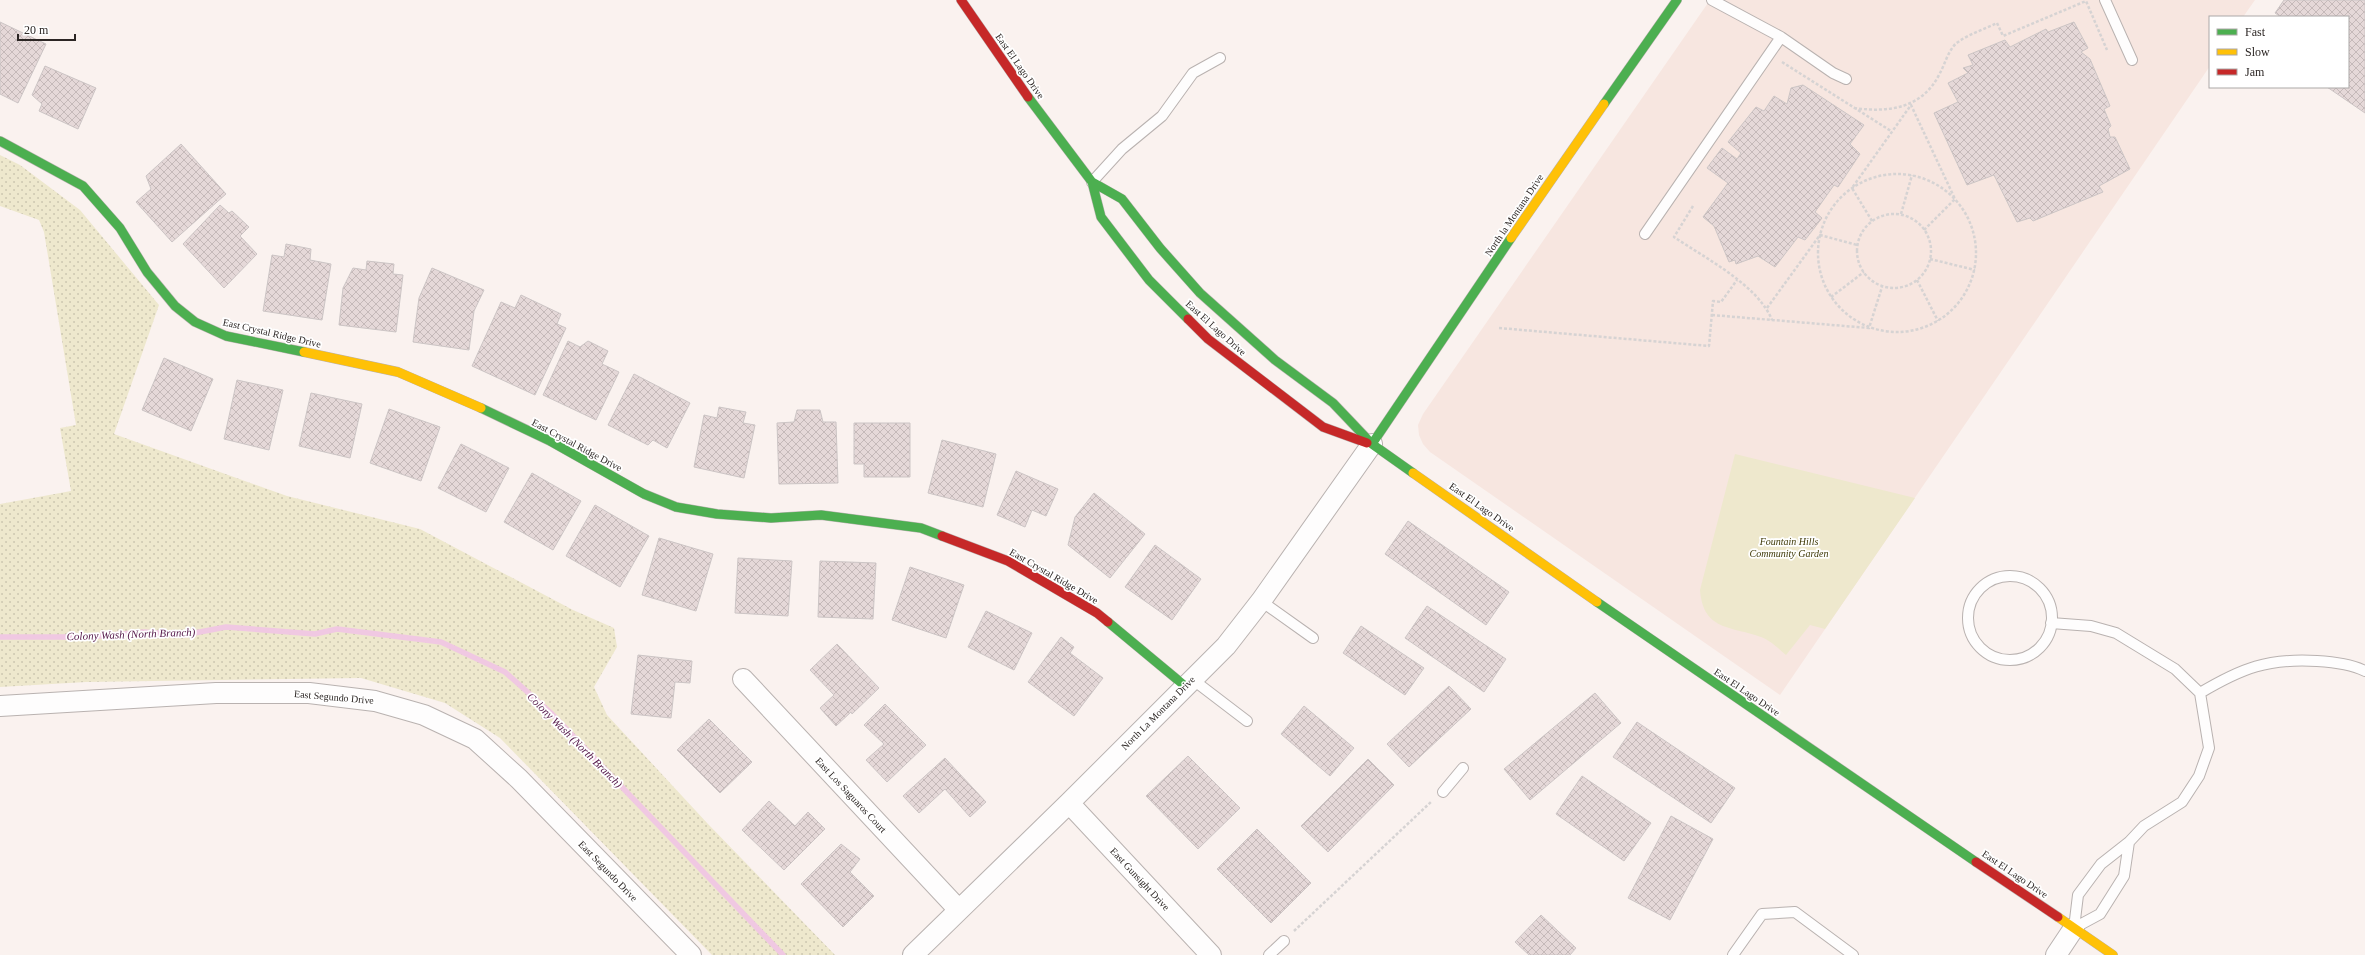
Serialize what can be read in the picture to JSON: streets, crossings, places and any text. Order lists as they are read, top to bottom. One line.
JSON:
{"streets":{"street":["East El Lago Drive","North la Montana Drive","East Crystal Ridge Drive","East Segundo Drive","North La Montana Drive","East Los Saguaros Court","East Gunsight Drive"]},"crossings":[["East El Lago Drive","North la Montana Drive"],["East El Lago Drive","North La Montana Drive"],["North la Montana Drive","North La Montana Drive"],["East Crystal Ridge Drive","North La Montana Drive"],["North La Montana Drive","East Los Saguaros Court"],["North La Montana Drive","East Gunsight Drive"]],"water":["Colony Wash (North Branch)"],"parks":["Fountain Hills Community Garden"],"legend":["Fast","Slow","Jam"],"scale_bar":"20 m"}
